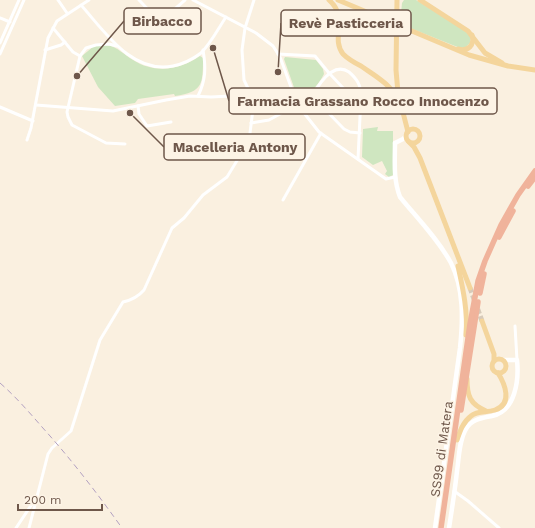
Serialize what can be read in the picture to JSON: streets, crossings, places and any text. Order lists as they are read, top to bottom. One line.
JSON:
{"streets":{"highway":["SS99 di Matera"]},"places":["Farmacia Grassano Rocco Innocenzo","Revè Pasticceria","Birbacco","Macelleria Antony"],"scale_bar":"200 m"}
